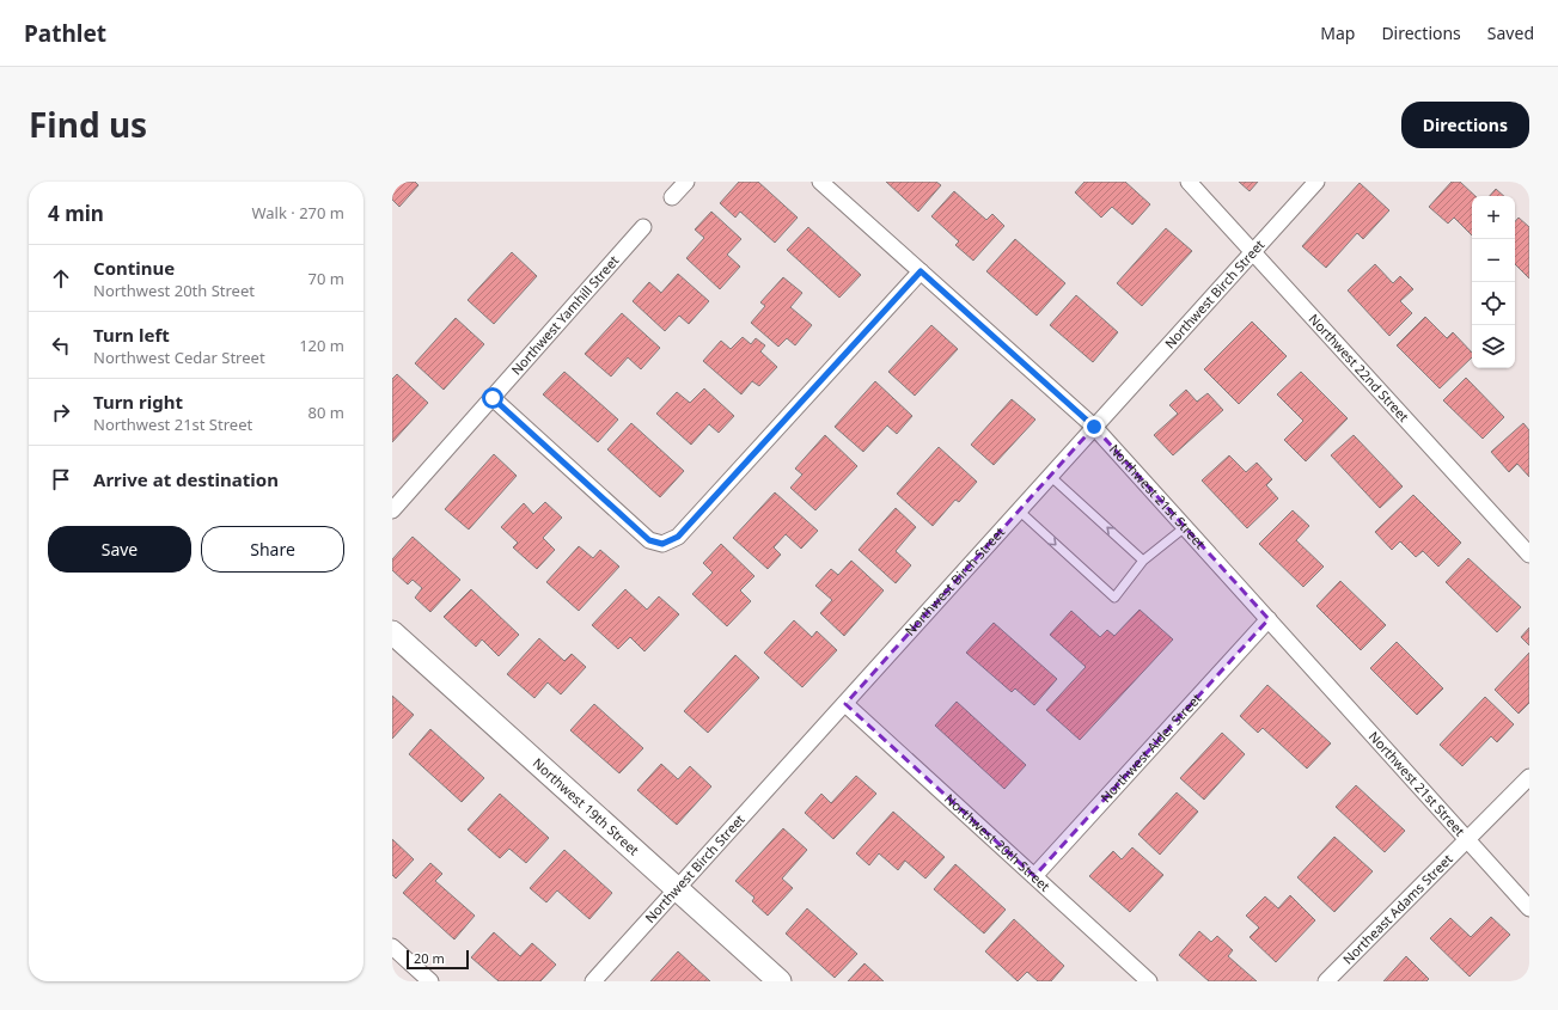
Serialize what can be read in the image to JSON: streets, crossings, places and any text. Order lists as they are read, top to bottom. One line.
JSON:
{"streets":{"street":["Northwest Birch Street","Northwest Yamhill Street","Northwest 22nd Street","Northwest 21st Street","Northwest Alder Street","Northwest 19th Street","Northwest 20th Street","Northeast Adams Street"]},"crossings":[["Northwest Birch Street","Northwest 22nd Street"],["Northwest Birch Street","Northwest 21st Street"],["Northwest Birch Street","Northwest 19th Street"],["Northwest Birch Street","Northwest 20th Street"],["Northwest 21st Street","Northwest Alder Street"],["Northwest 21st Street","Northeast Adams Street"],["Northwest Alder Street","Northwest 20th Street"]],"scale_bar":"20 m","page":{"header":"Pathlet","nav":["Map","Directions","Saved"],"title":"Find us","buttons":["Directions",["Save","Share"]],"heading":["4 min","Walk · 270 m"],"map_buttons":["+","−"],"list":[["Continue","Northwest 20th Street","70 m"],["Turn left","Northwest Cedar Street","120 m"],["Turn right","Northwest 21st Street","80 m"],"Arrive at destination"],"scale":"20 m"}}
